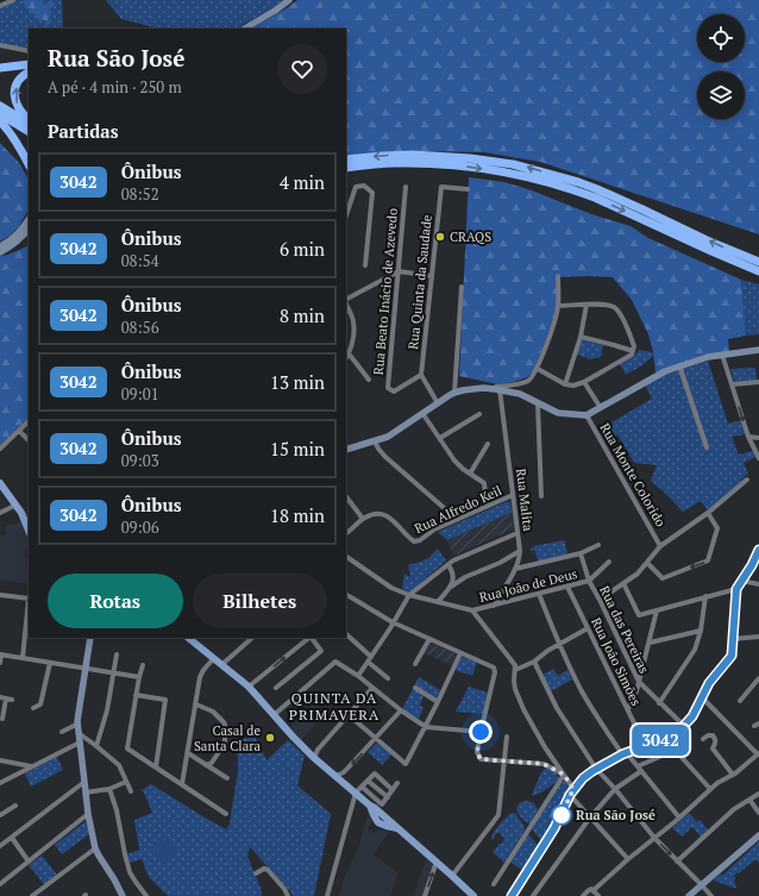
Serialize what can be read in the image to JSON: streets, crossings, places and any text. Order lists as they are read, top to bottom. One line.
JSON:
{"streets":{"street":["Rua Quinta da Saudade","Rua Beato Inácio de Azevedo","Rua Monte Colorido","Rua Malita","Rua Alfredo Keil","Rua João de Deus","Rua das Pereiras","Rua João Simões"]},"crossings":[["Rua Quinta da Saudade","Rua Beato Inácio de Azevedo"],["Rua Malita","Rua Alfredo Keil"],["Rua Malita","Rua João de Deus"],["Rua João de Deus","Rua das Pereiras"],["Rua João de Deus","Rua João Simões"]],"districts":["QUINTA DA PRIMAVERA"],"places":["CRAQS","Casal de Santa Clara","Rua São José"],"lines":["bus line 3042"],"page":{"on_map":"3042","heading":[["Rua São José","A pé · 4 min · 250 m"],"Partidas"],"list":[{"mark":"3042","name":"Ônibus","note":"08:52","value":"4 min"},{"mark":"3042","name":"Ônibus","note":"08:54","value":"6 min"},{"mark":"3042","name":"Ônibus","note":"08:56","value":"8 min"},{"mark":"3042","name":"Ônibus","note":"09:01","value":"13 min"},{"mark":"3042","name":"Ônibus","note":"09:03","value":"15 min"},{"mark":"3042","name":"Ônibus","note":"09:06","value":"18 min"}],"buttons":["Rotas","Bilhetes"]}}
